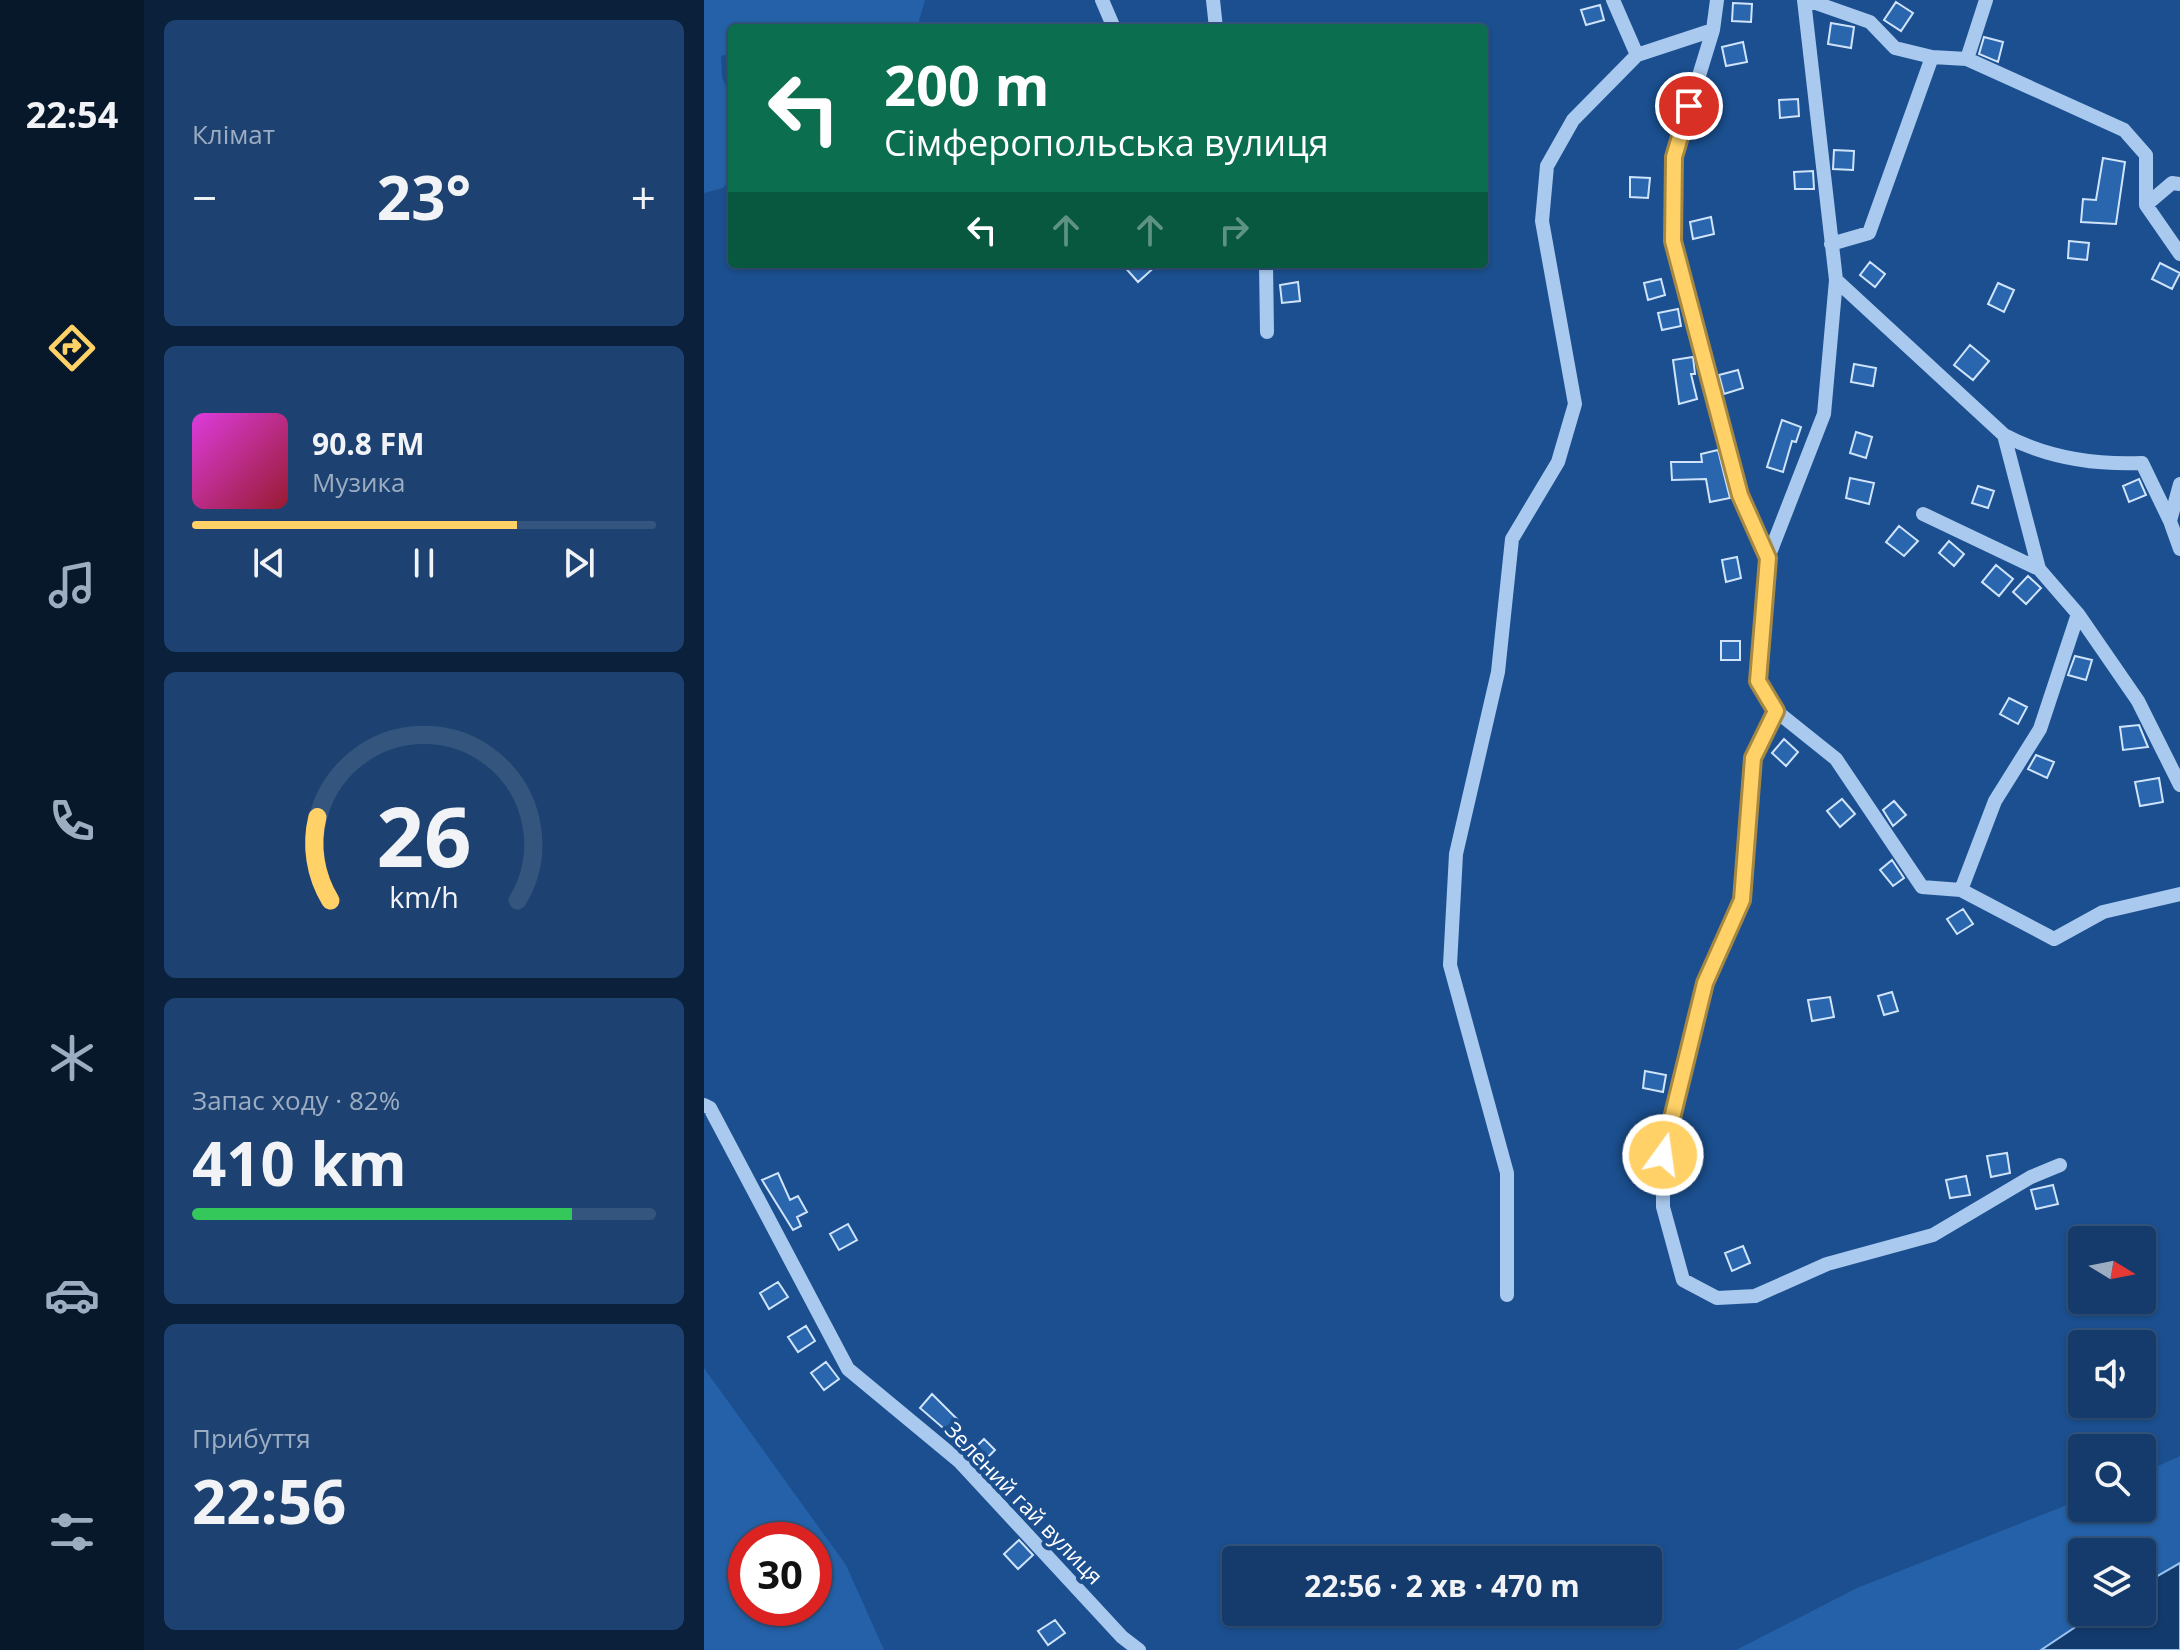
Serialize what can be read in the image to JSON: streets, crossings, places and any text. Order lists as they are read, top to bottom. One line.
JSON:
{"streets":{"street":["Зелений гай вулиця"]},"north":"right","page":{"tabs":"22:54","tile":["Клімат",["Запас ходу · 82%","410 km"],["Прибуття","22:56"]],"turn":["200 m","Сімферопольська вулиця"],"heat":["−","23°","+"],"song":["90.8 FM","Музика"],"limit":"30","trip":"22:56 · 2 хв · 470 m","gauge":["26","km/h"]}}
